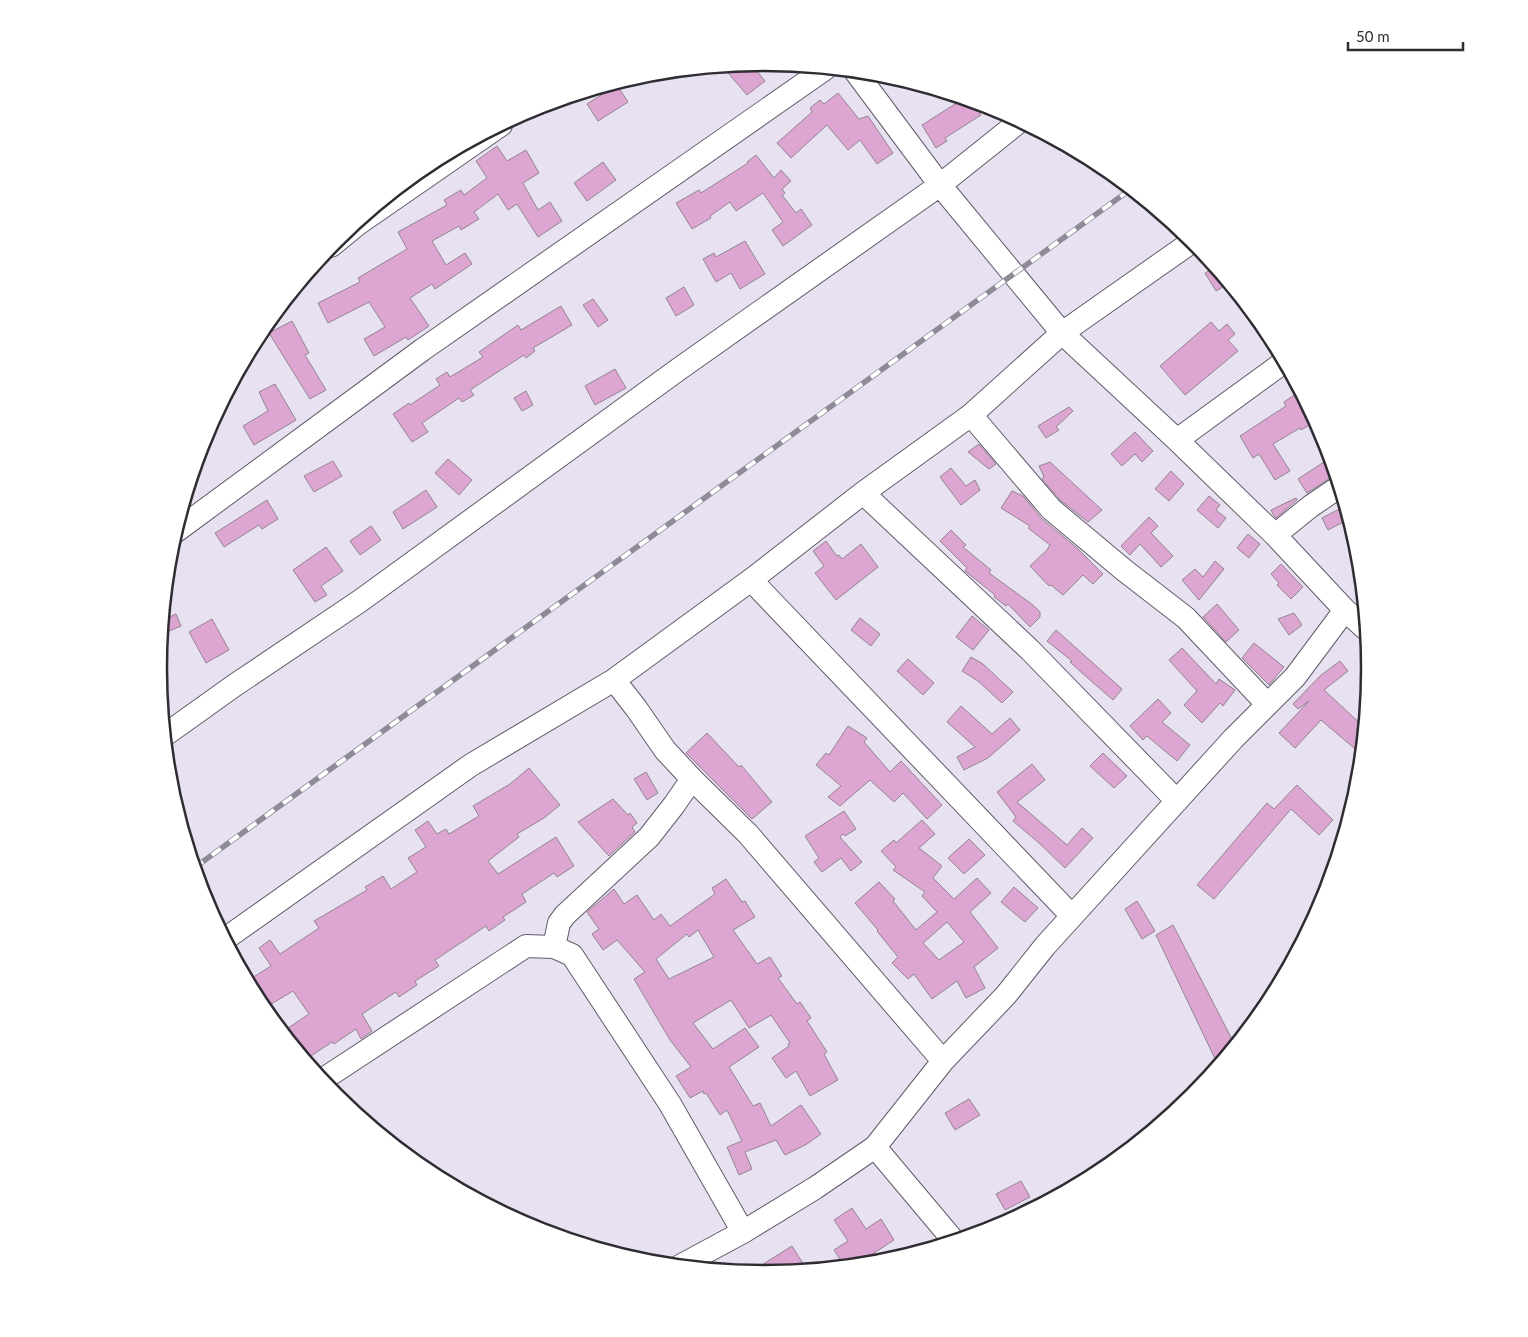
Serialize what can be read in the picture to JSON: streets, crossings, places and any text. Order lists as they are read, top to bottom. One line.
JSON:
{"scale_bar":"50 m"}
